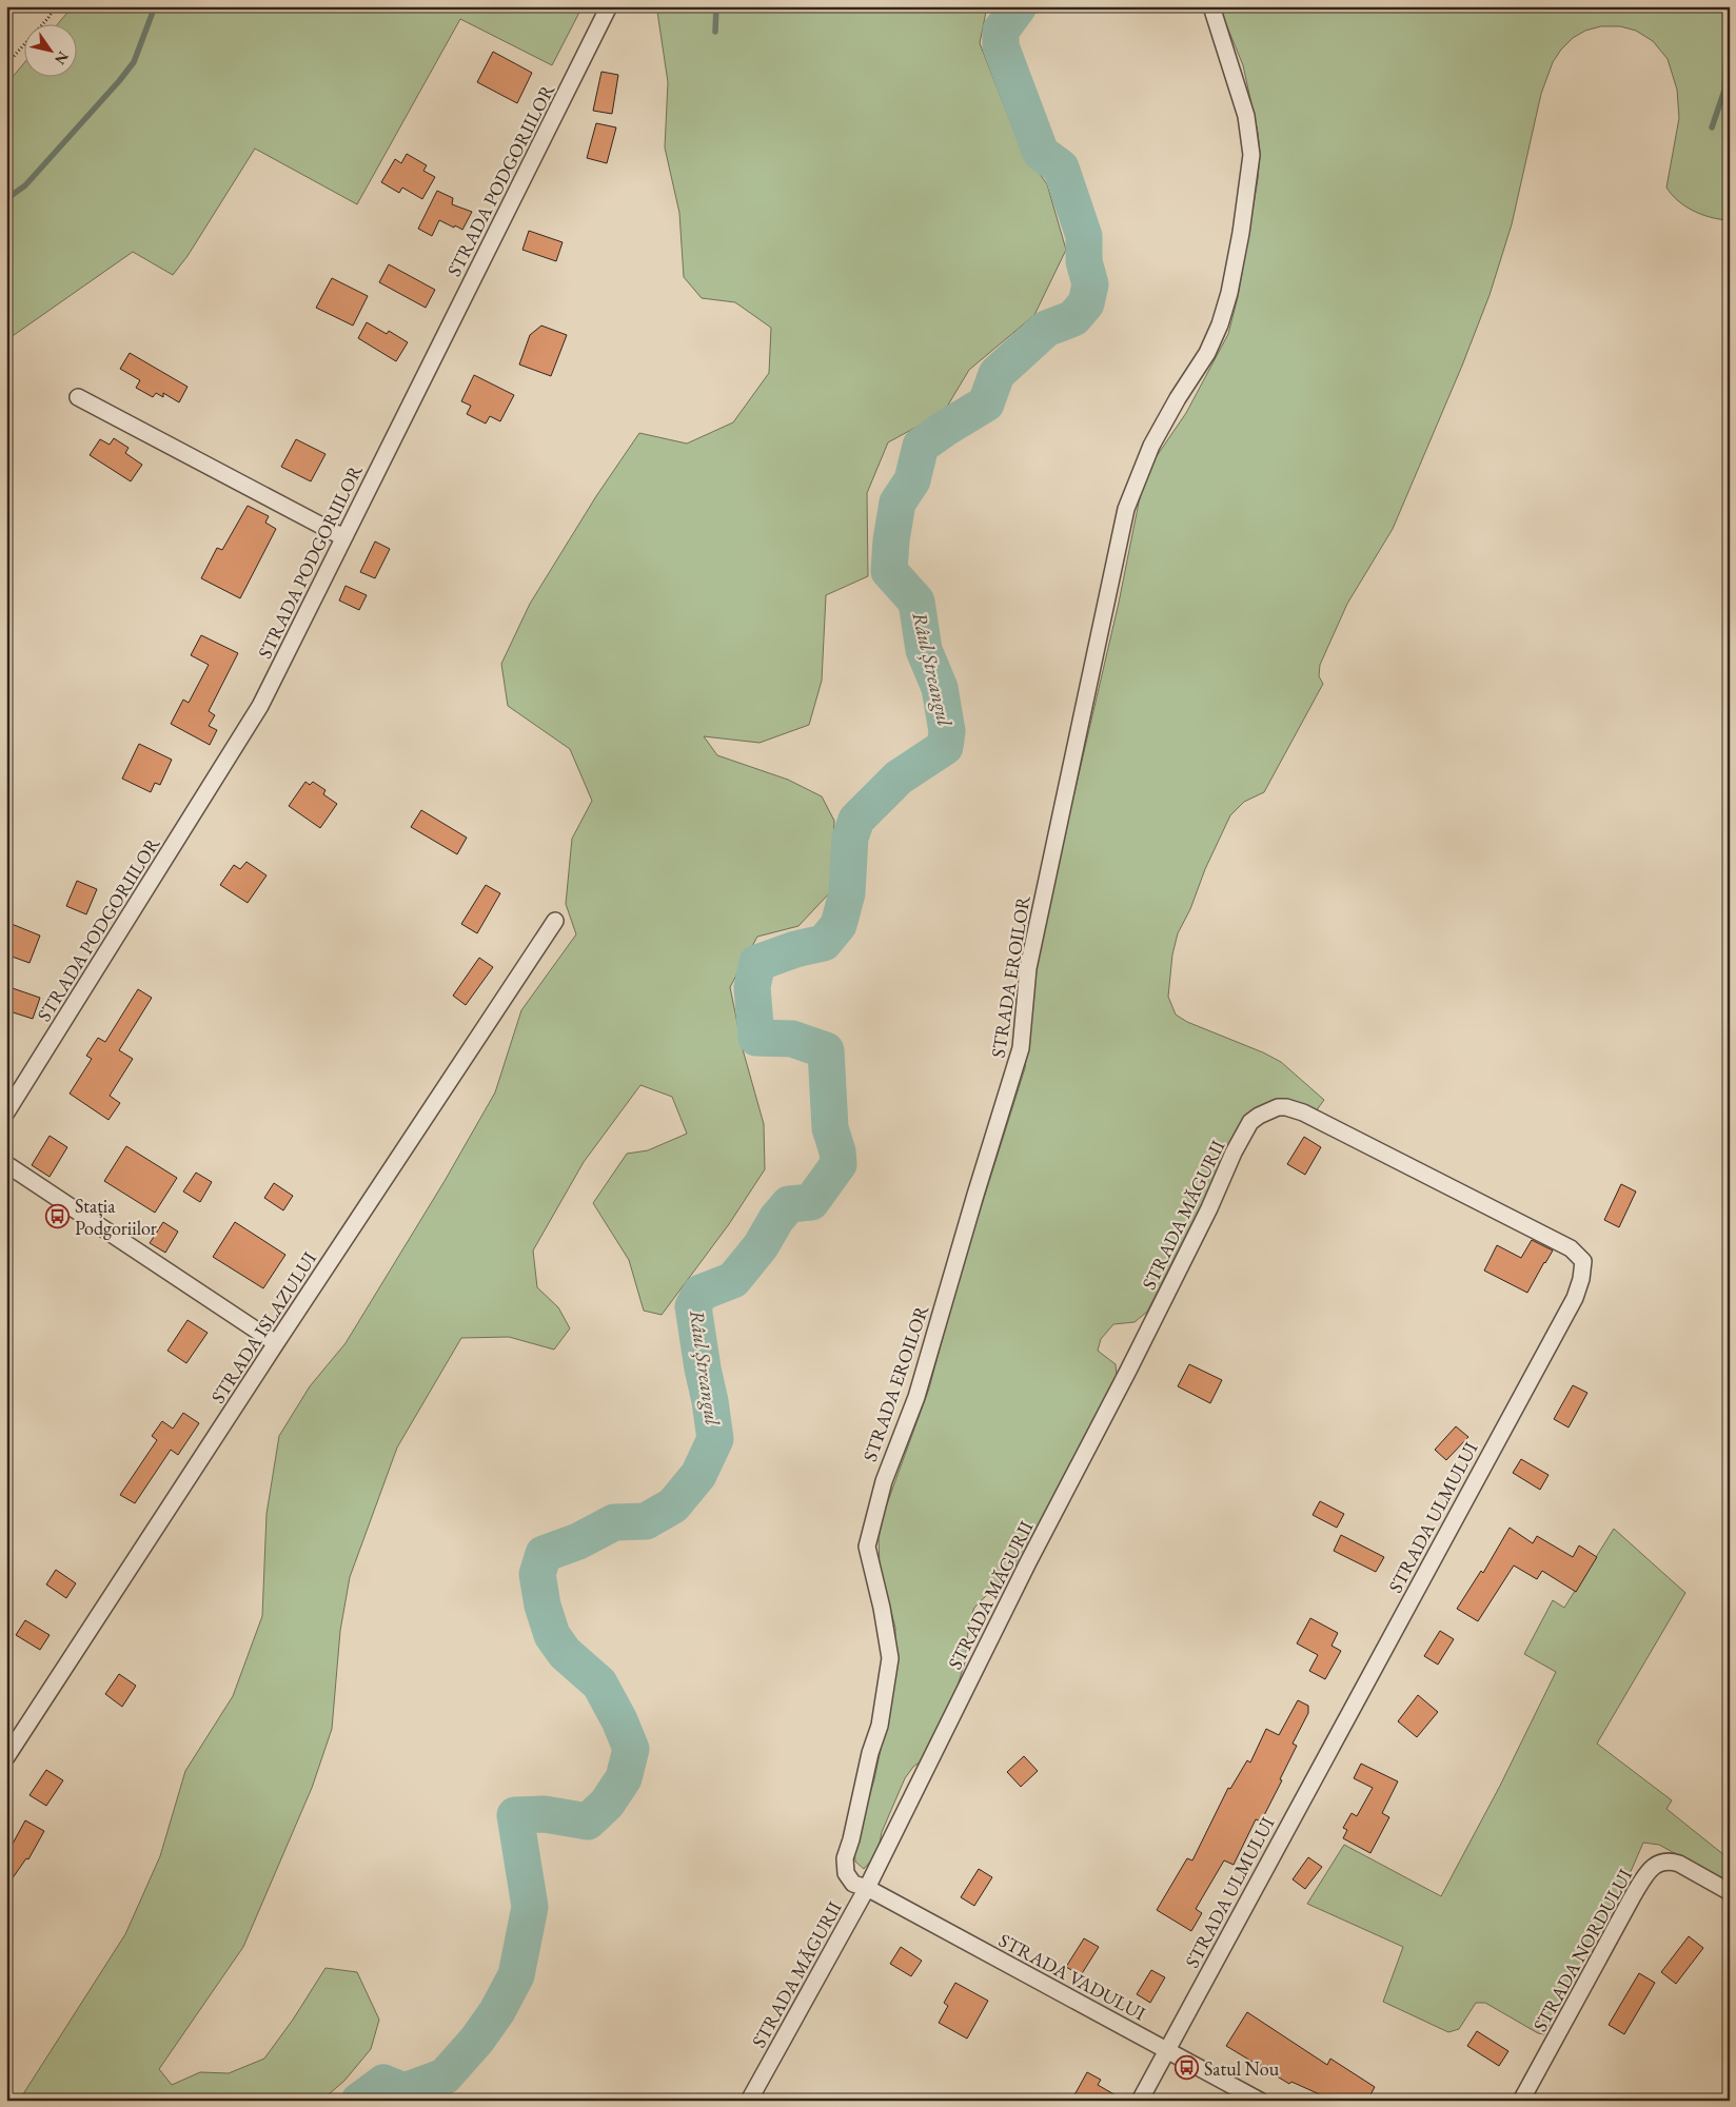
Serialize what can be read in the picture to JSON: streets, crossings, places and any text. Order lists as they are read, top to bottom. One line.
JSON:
{"streets":{"street":["STRADA PODGORIILOR","STRADA EROILOR","STRADA MĂGURII","STRADA ISLAZULUI","STRADA ULMULUI","STRADA NORDULUI","STRADA VADULUI"]},"crossings":[["STRADA EROILOR","STRADA MĂGURII"],["STRADA EROILOR","STRADA VADULUI"],["STRADA MĂGURII","STRADA ULMULUI"],["STRADA MĂGURII","STRADA VADULUI"],["STRADA ULMULUI","STRADA VADULUI"]],"water":["Râul Ștreangul"],"places":{"bus stop":["Stația Podgoriilor","Satul Nou"]},"north":"bottom right"}
